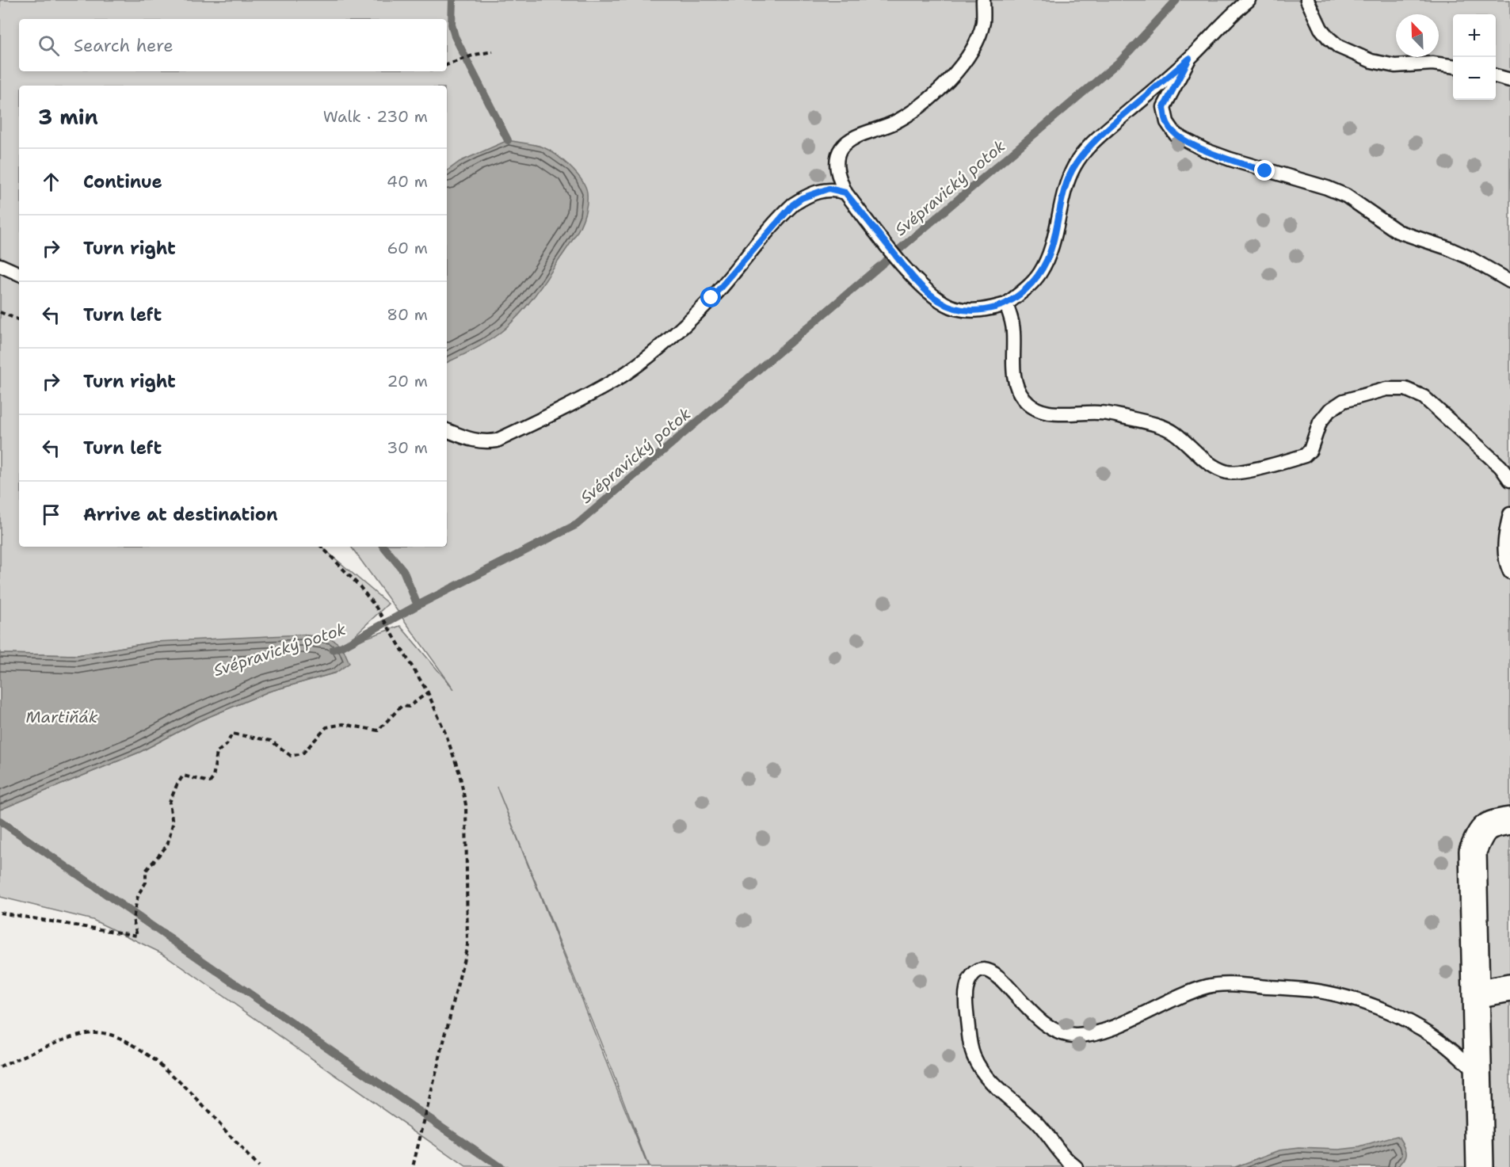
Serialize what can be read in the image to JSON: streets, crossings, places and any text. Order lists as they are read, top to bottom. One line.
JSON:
{"water":["Svépravický potok","Martiňák"],"north":"top left","page":{"map_buttons":["+","−"],"search":"Search here","heading":["3 min","Walk · 230 m"],"list":[["Continue","40 m"],["Turn right","60 m"],["Turn left","80 m"],["Turn right","20 m"],["Turn left","30 m"],"Arrive at destination"]}}
